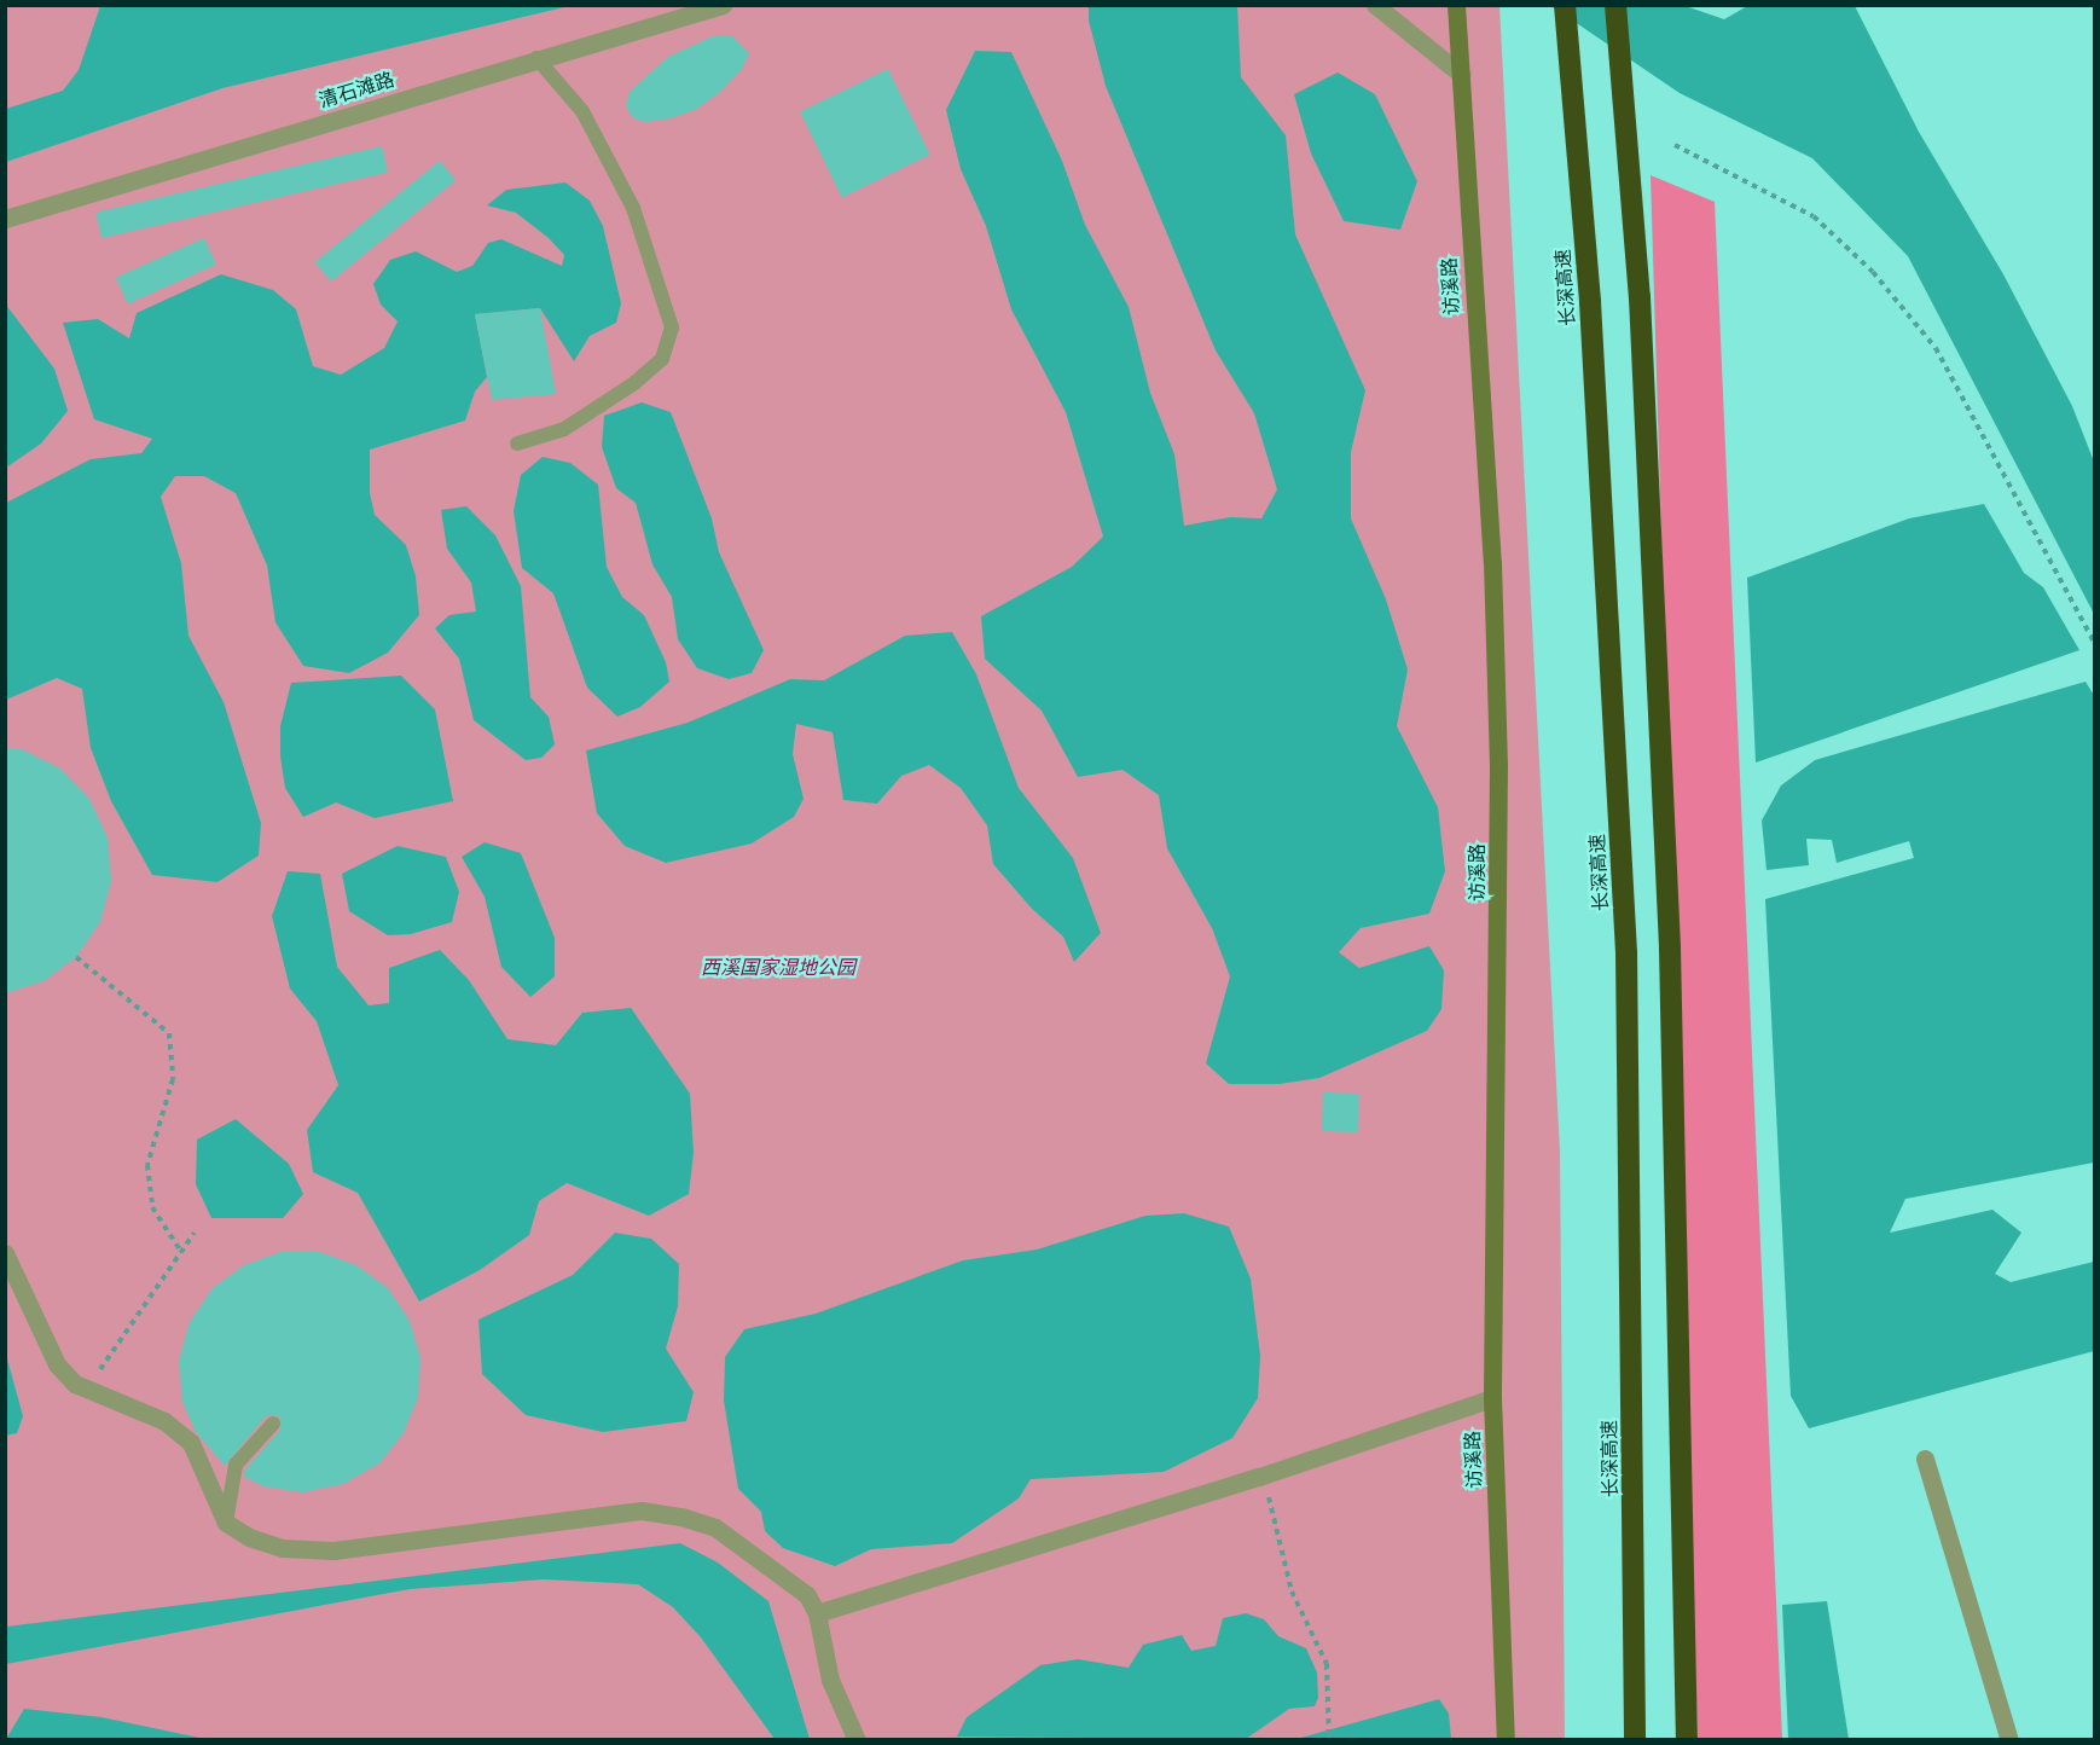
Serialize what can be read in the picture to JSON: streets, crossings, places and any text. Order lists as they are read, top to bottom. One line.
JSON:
{"streets":{"highway":["长深高速"],"street":["清石滩路","访溪路"]},"parks":["西溪国家湿地公园"]}
